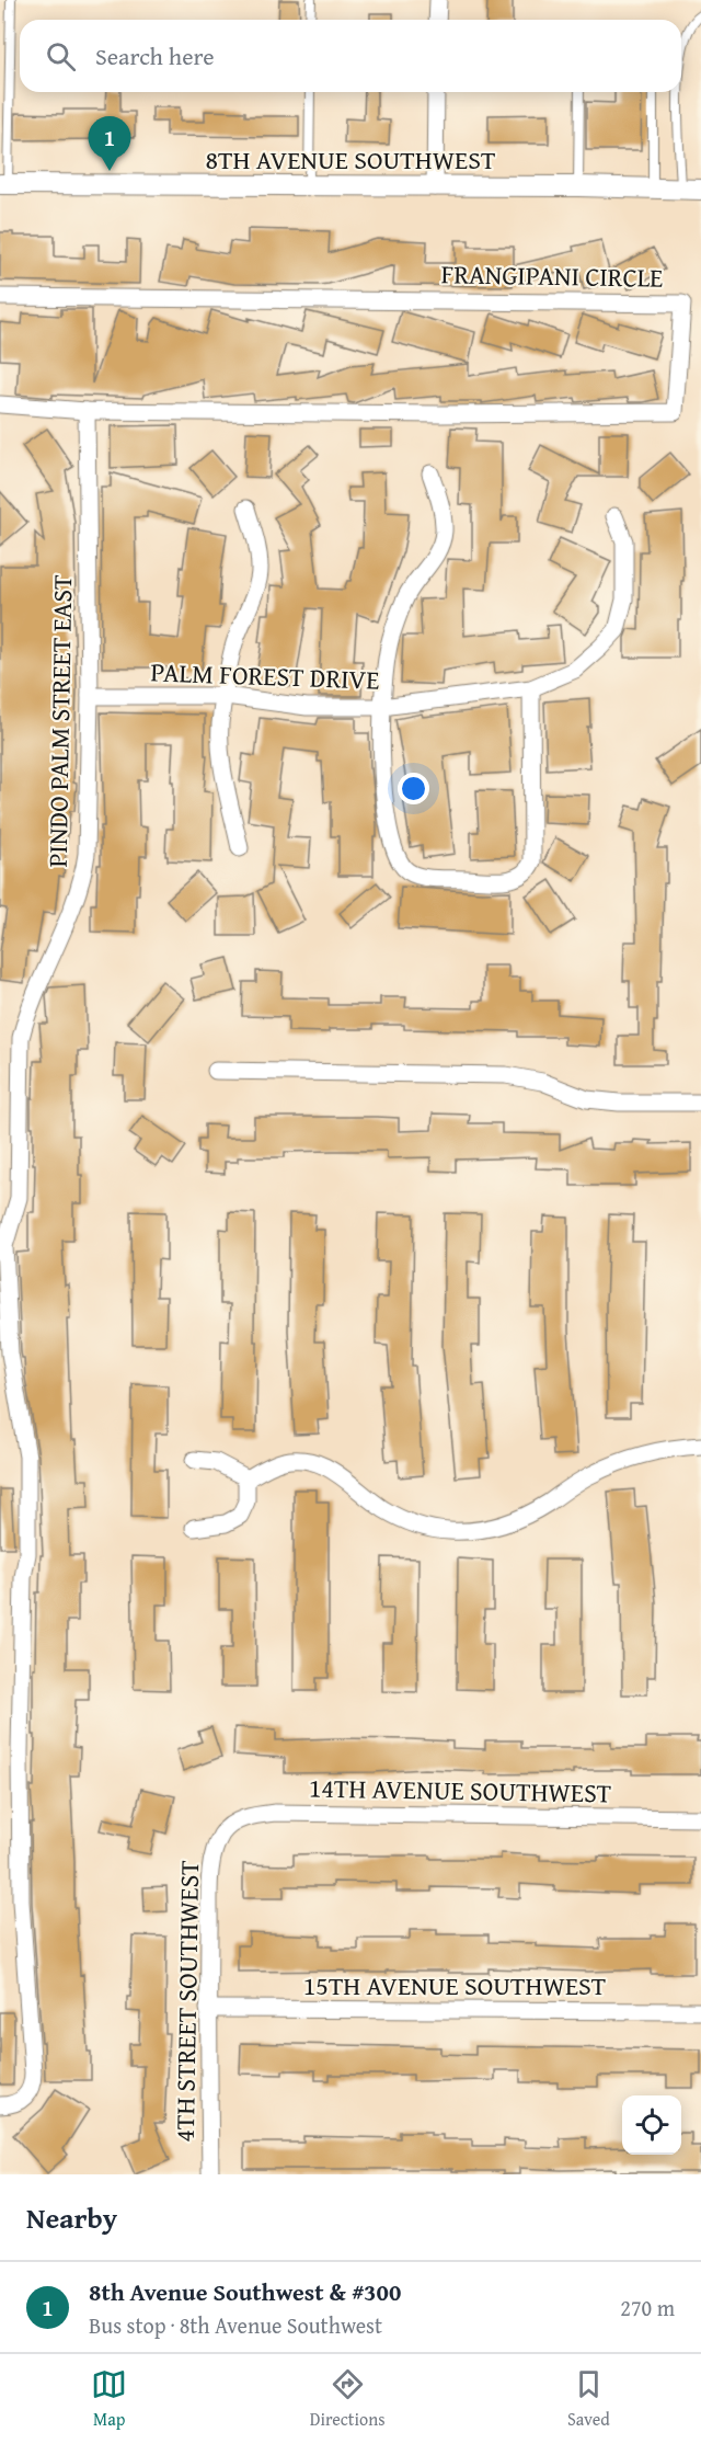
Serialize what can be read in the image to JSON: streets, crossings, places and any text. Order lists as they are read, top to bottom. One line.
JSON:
{"streets":{"street":["8TH AVENUE SOUTHWEST","FRANGIPANI CIRCLE","PALM FOREST DRIVE","PINDO PALM STREET EAST","14TH AVENUE SOUTHWEST","15TH AVENUE SOUTHWEST","4TH STREET SOUTHWEST"]},"crossings":[["FRANGIPANI CIRCLE","PINDO PALM STREET EAST"],["PALM FOREST DRIVE","PINDO PALM STREET EAST"],["14TH AVENUE SOUTHWEST","4TH STREET SOUTHWEST"],["15TH AVENUE SOUTHWEST","4TH STREET SOUTHWEST"]],"page":{"search":"Search here","pins":"1","heading":"Nearby","list":[{"mark":"1","name":"8th Avenue Southwest & #300","note":"Bus stop · 8th Avenue Southwest","value":"270 m"}],"nav":["Map","Directions","Saved"]}}
